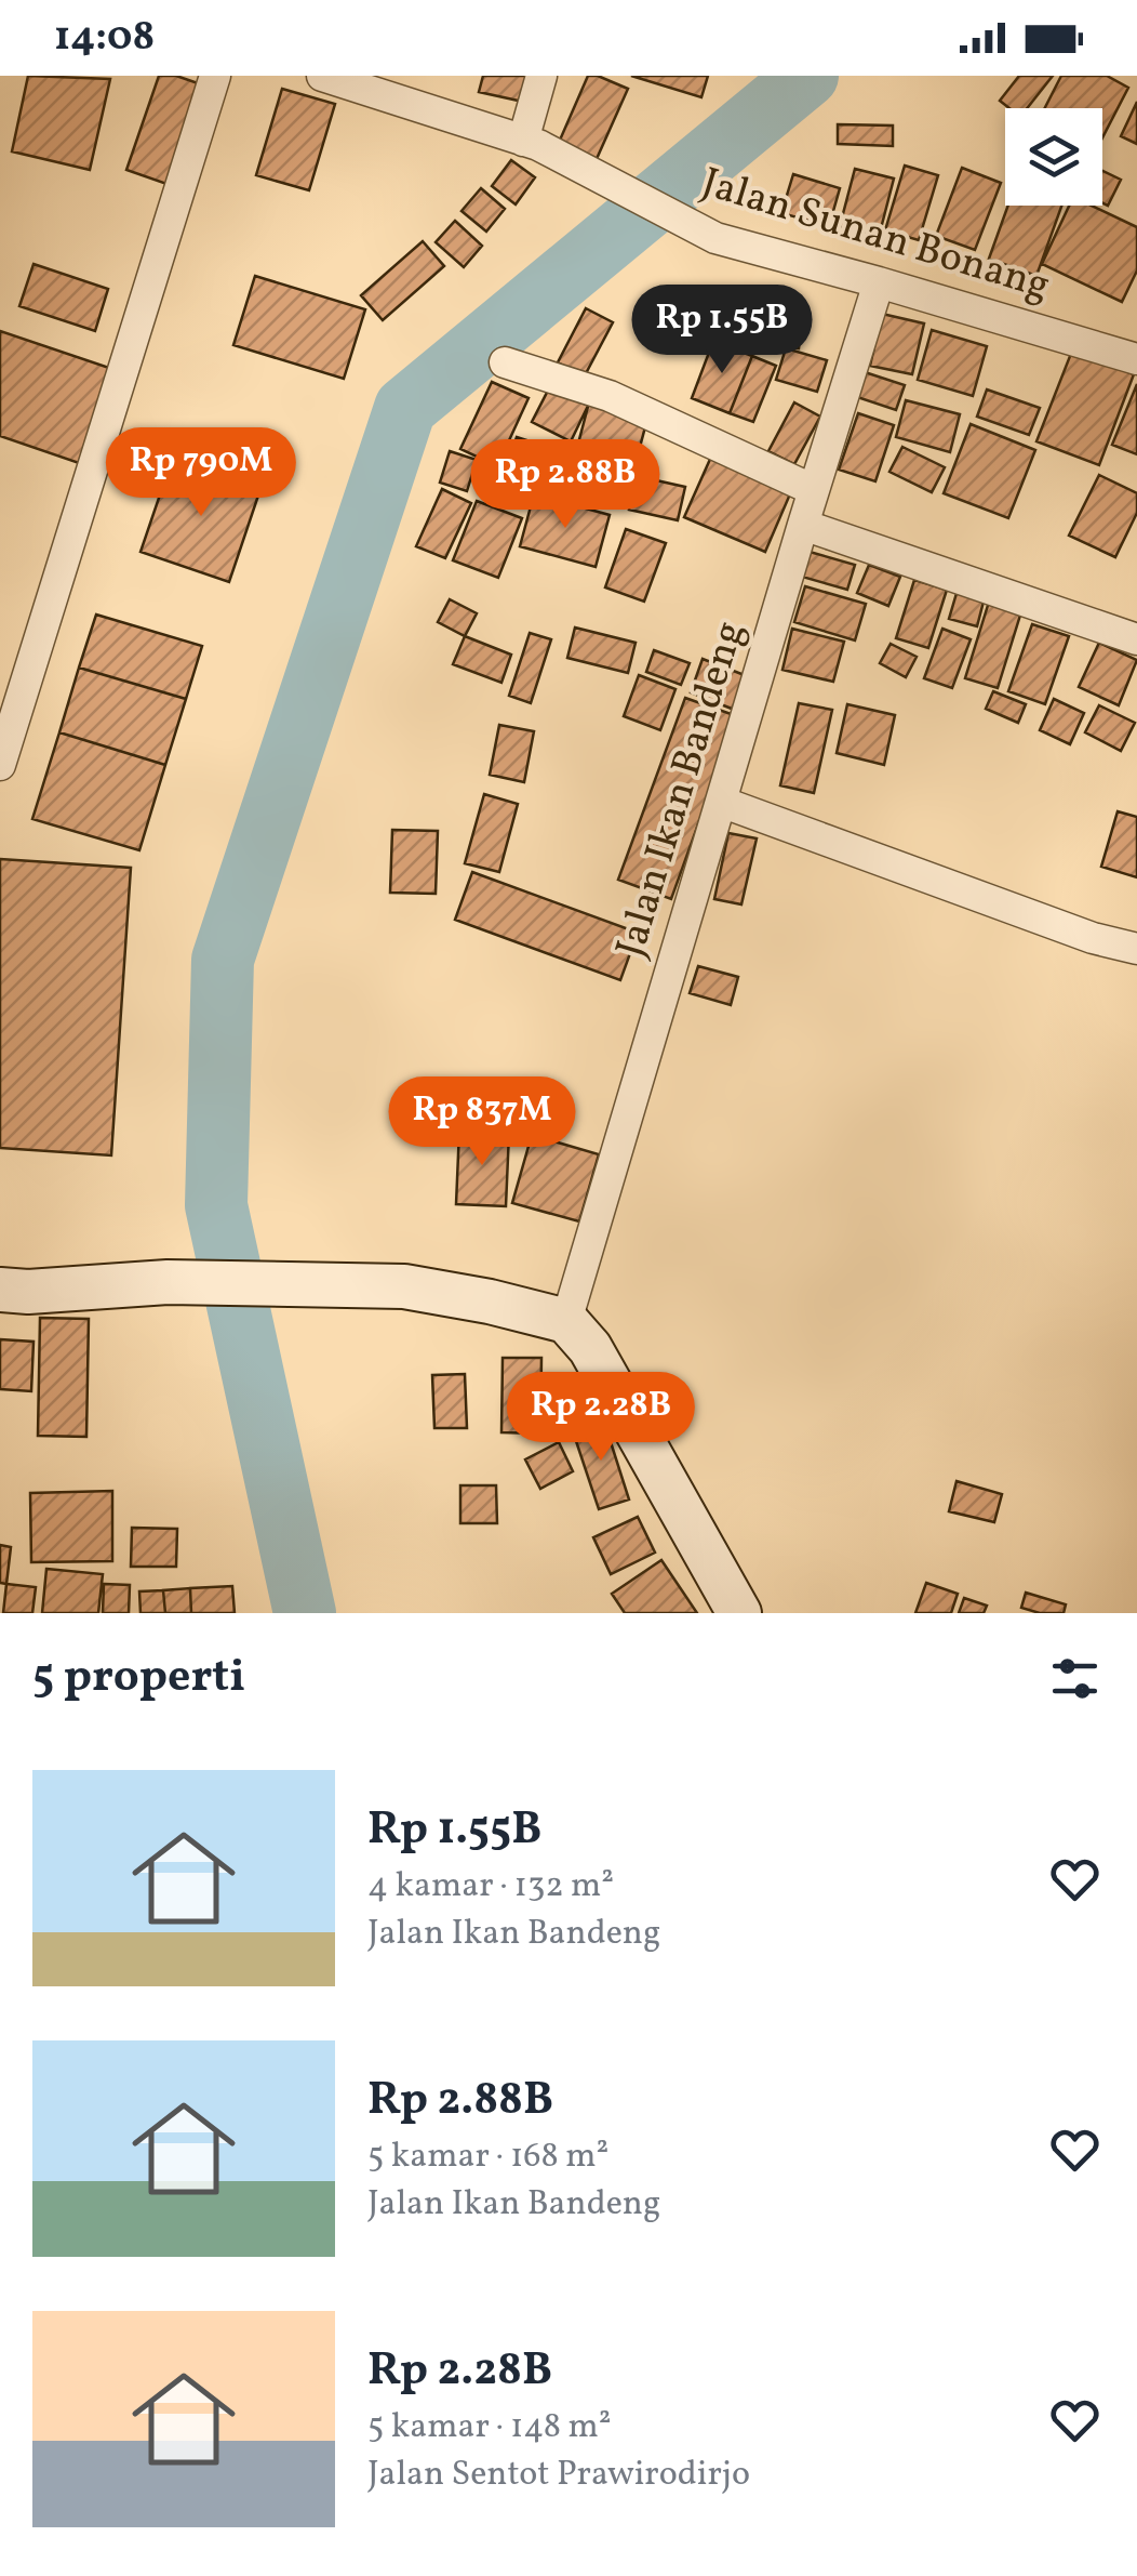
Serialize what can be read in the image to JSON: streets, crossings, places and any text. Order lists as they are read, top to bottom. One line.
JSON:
{"streets":{"street":["Jalan Sunan Bonang","Jalan Ikan Bandeng"]},"crossings":[["Jalan Sunan Bonang","Jalan Ikan Bandeng"]],"page":{"status":"14:08","price":["Rp 1.55B","Rp 790M","Rp 2.88B","Rp 837M","Rp 2.28B"],"heading":"5 properti","list":[{"name":"Rp 1.55B","note":"4 kamar · 132 m² · Jalan Ikan Bandeng"},{"name":"Rp 2.88B","note":"5 kamar · 168 m² · Jalan Ikan Bandeng"},{"name":"Rp 2.28B","note":"5 kamar · 148 m² · Jalan Sentot Prawirodirjo"}]}}
